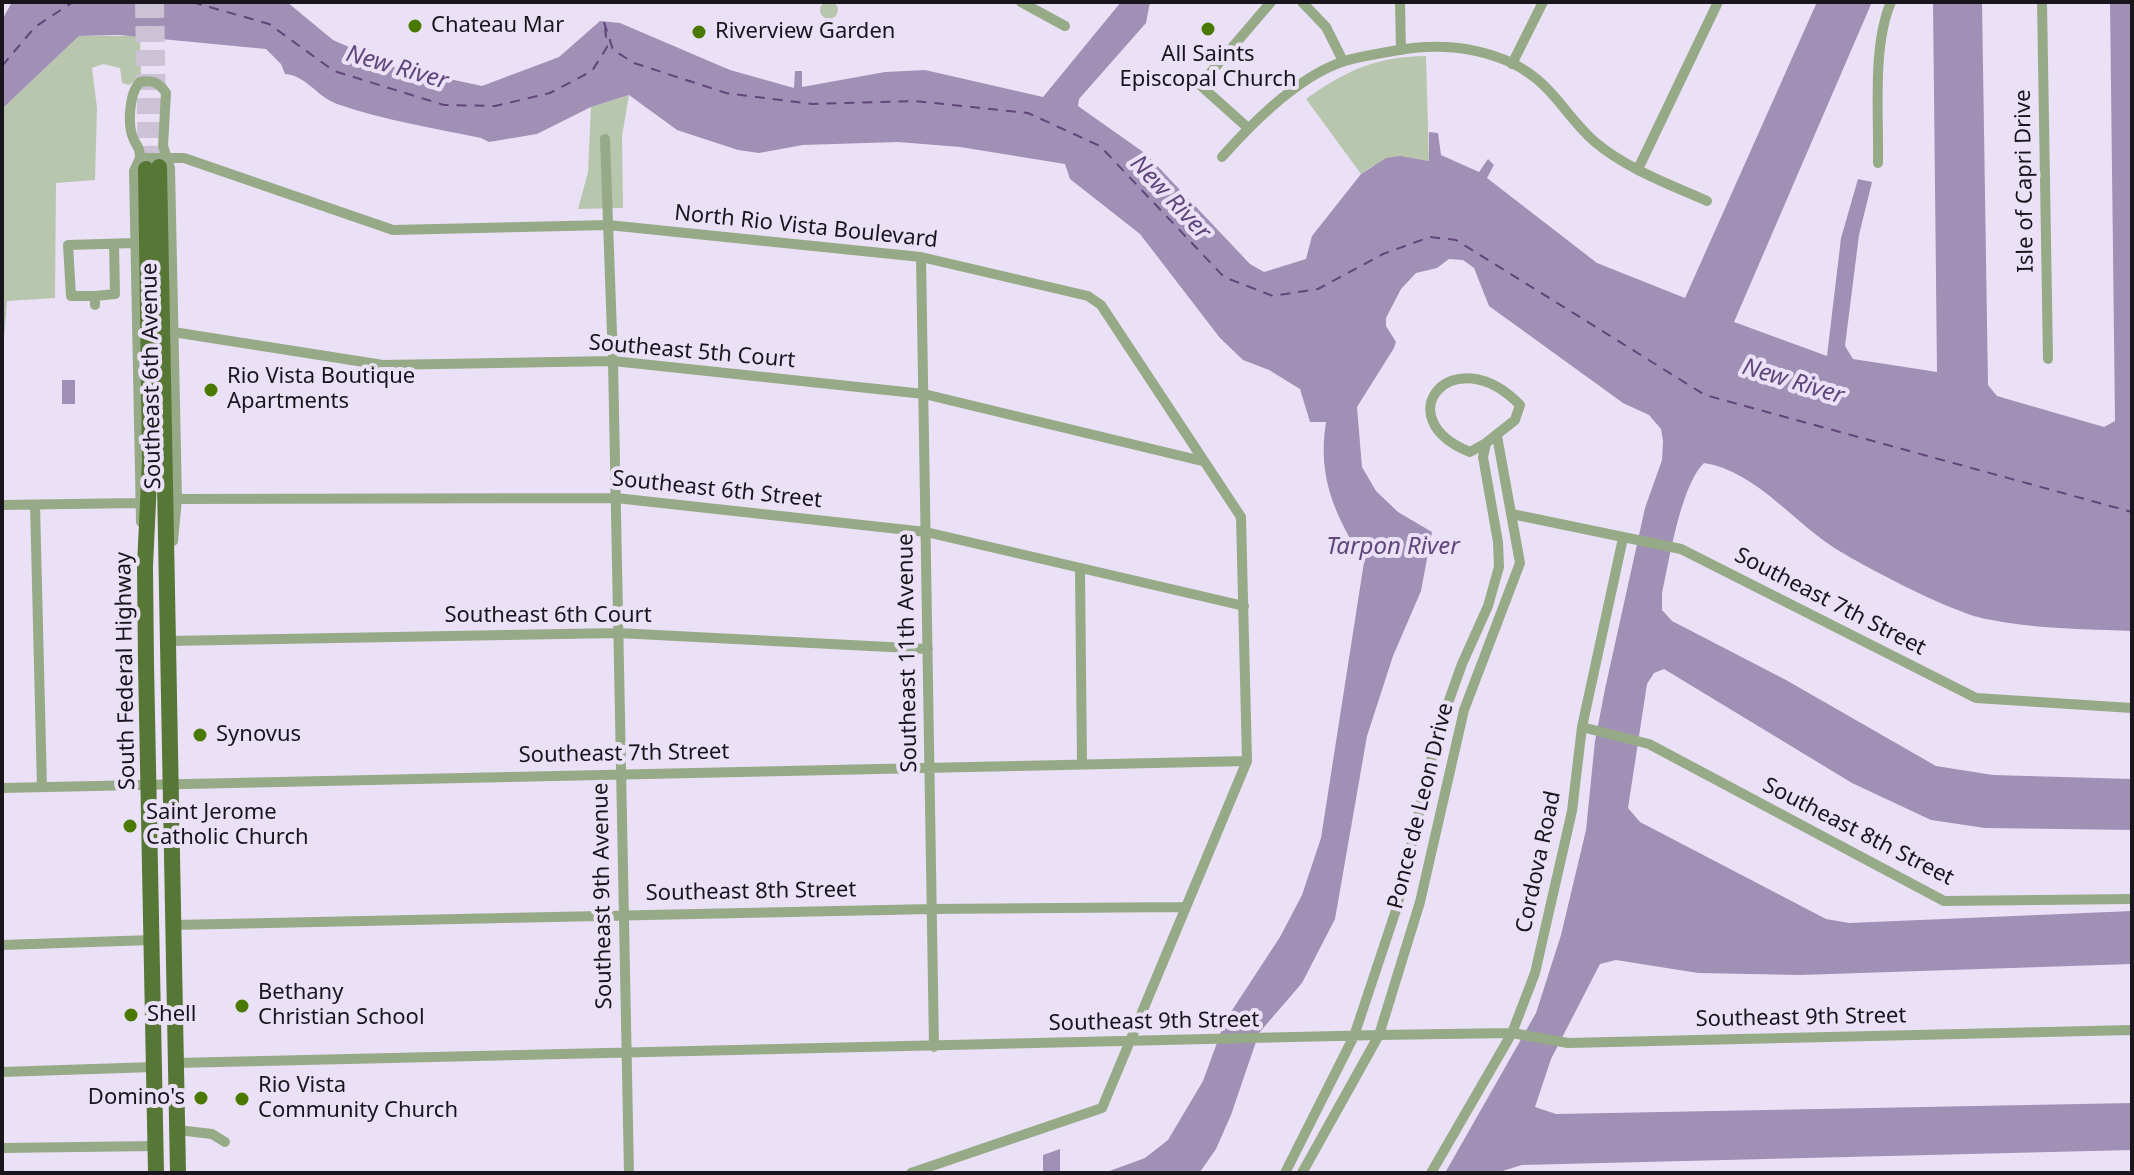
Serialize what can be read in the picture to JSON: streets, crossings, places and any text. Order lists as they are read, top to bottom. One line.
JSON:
{"streets":{"main road":["South Federal Highway"],"street":["Isle of Capri Drive","North Rio Vista Boulevard","Southeast 5th Court","Southeast 6th Avenue","Southeast 6th Street","Southeast 7th Street","Southeast 6th Court","Southeast 11th Avenue","Ponce de Leon Drive","Southeast 8th Street","Cordova Road","Southeast 9th Avenue","Southeast 9th Street"]},"crossings":[["North Rio Vista Boulevard","Southeast 5th Court"],["North Rio Vista Boulevard","Southeast 6th Avenue"],["North Rio Vista Boulevard","Southeast 6th Street"],["North Rio Vista Boulevard","Southeast 7th Street"],["North Rio Vista Boulevard","Southeast 11th Avenue"],["North Rio Vista Boulevard","South Federal Highway"],["North Rio Vista Boulevard","Southeast 8th Street"],["North Rio Vista Boulevard","Southeast 9th Avenue"],["North Rio Vista Boulevard","Southeast 9th Street"],["Southeast 5th Court","Southeast 6th Avenue"],["Southeast 5th Court","Southeast 11th Avenue"],["Southeast 5th Court","Southeast 9th Avenue"],["Southeast 6th Avenue","Southeast 6th Street"],["Southeast 6th Avenue","South Federal Highway"],["Southeast 6th Street","Southeast 11th Avenue"],["Southeast 6th Street","Southeast 9th Avenue"],["Southeast 7th Street","Southeast 11th Avenue"],["Southeast 7th Street","South Federal Highway"],["Southeast 7th Street","Ponce de Leon Drive"],["Southeast 7th Street","Cordova Road"],["Southeast 7th Street","Southeast 9th Avenue"],["Southeast 6th Court","Southeast 11th Avenue"],["Southeast 6th Court","South Federal Highway"],["Southeast 6th Court","Southeast 9th Avenue"],["Southeast 11th Avenue","Southeast 8th Street"],["Southeast 11th Avenue","Southeast 9th Street"],["South Federal Highway","Southeast 8th Street"],["South Federal Highway","Southeast 9th Street"],["Ponce de Leon Drive","Southeast 9th Street"],["Southeast 8th Street","Cordova Road"],["Southeast 8th Street","Southeast 9th Avenue"],["Cordova Road","Southeast 9th Street"],["Southeast 9th Avenue","Southeast 9th Street"]],"water":["New River","Tarpon River"],"places":["Chateau Mar","All Saints Episcopal Church","Riverview Garden","Rio Vista Boutique Apartments","Synovus","Saint Jerome Catholic Church","Bethany Christian School","Shell","Domino's","Rio Vista Community Church"]}
